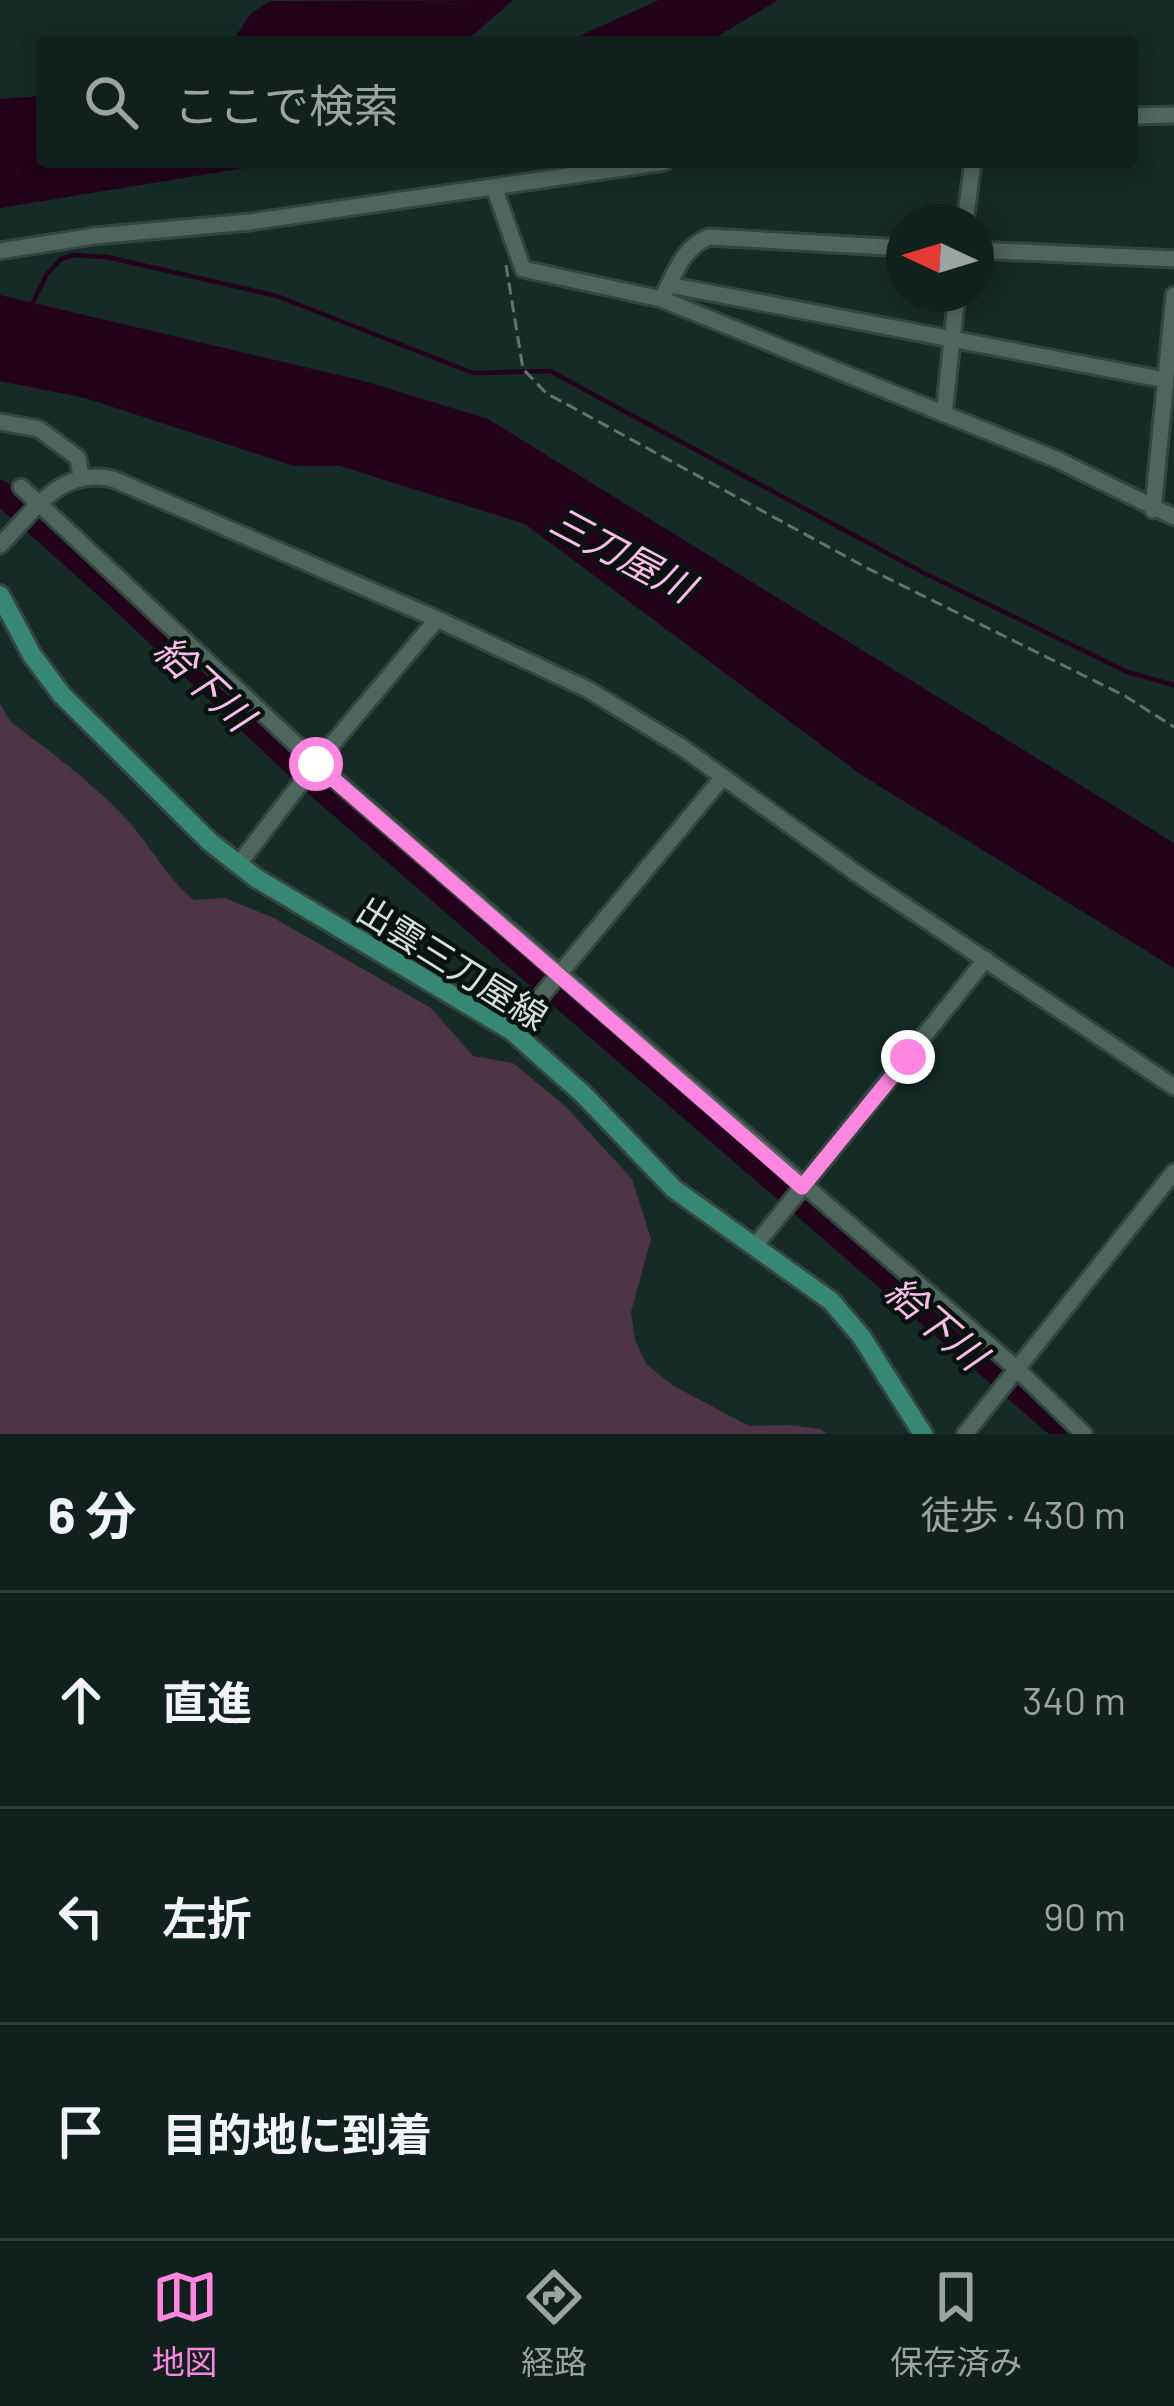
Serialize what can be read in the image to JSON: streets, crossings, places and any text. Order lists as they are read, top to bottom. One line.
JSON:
{"streets":{"main road":["出雲三刀屋線"]},"water":["三刀屋川","給下川"],"north":"left","page":{"search":"ここで検索","heading":["6 分","徒歩 · 430 m"],"list":[["直進","340 m"],["左折","90 m"],"目的地に到着"],"nav":["地図","経路","保存済み"]}}
